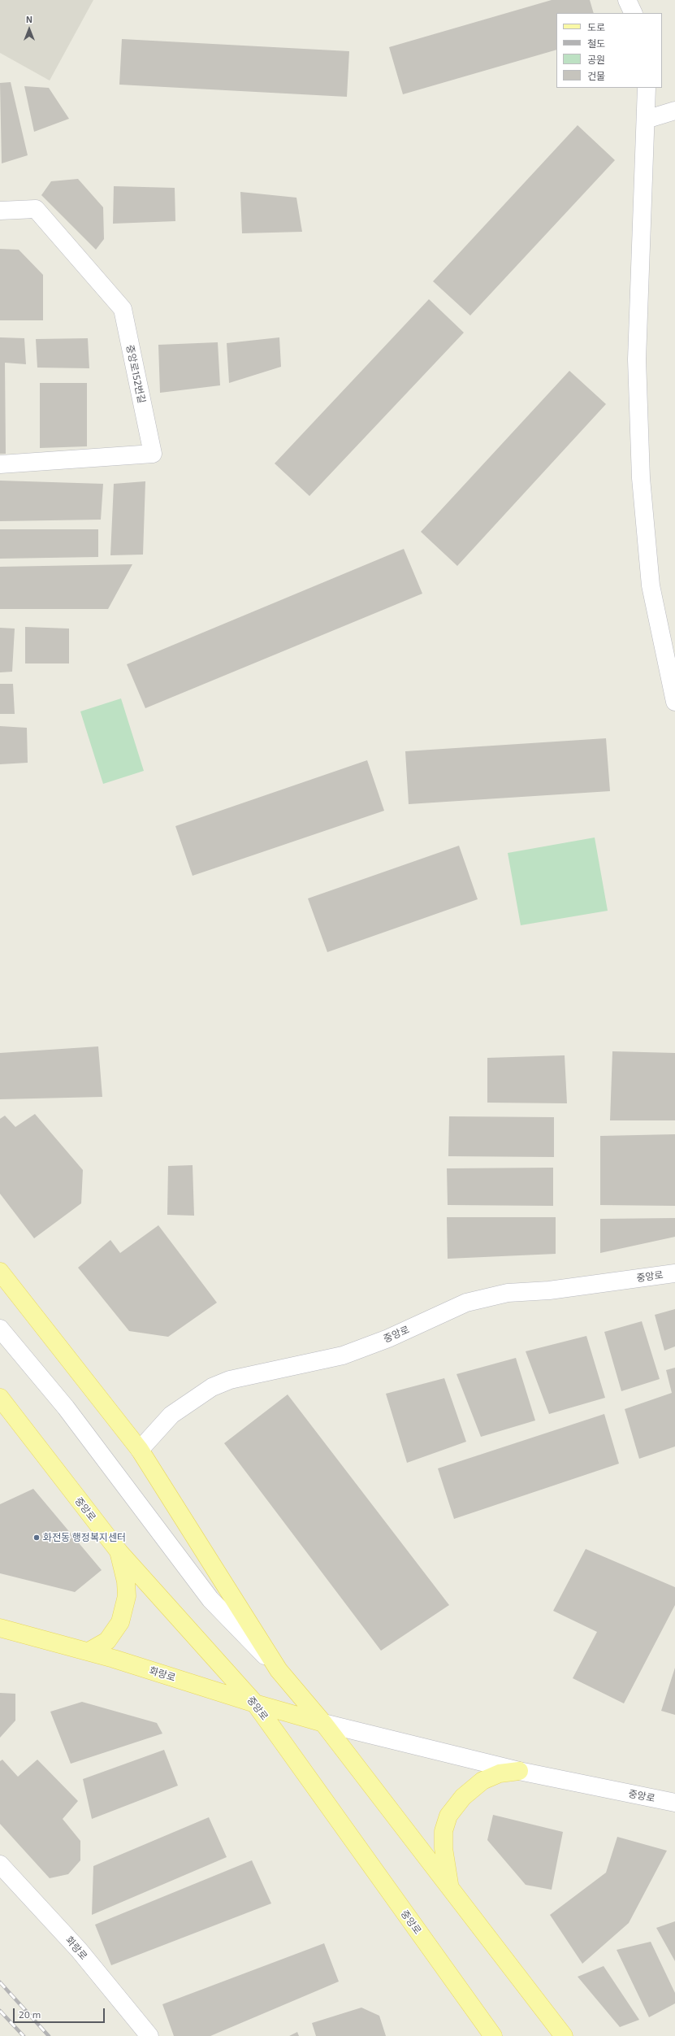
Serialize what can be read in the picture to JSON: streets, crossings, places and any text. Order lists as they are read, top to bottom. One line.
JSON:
{"streets":{"main road":["중앙로","화랑로"],"street":["중앙로152번길"]},"crossings":[["중앙로","화랑로"]],"places":["화전동 행정복지센터"],"legend":["도로","철도","공원","건물"],"scale_bar":"20 m","north":"top"}
